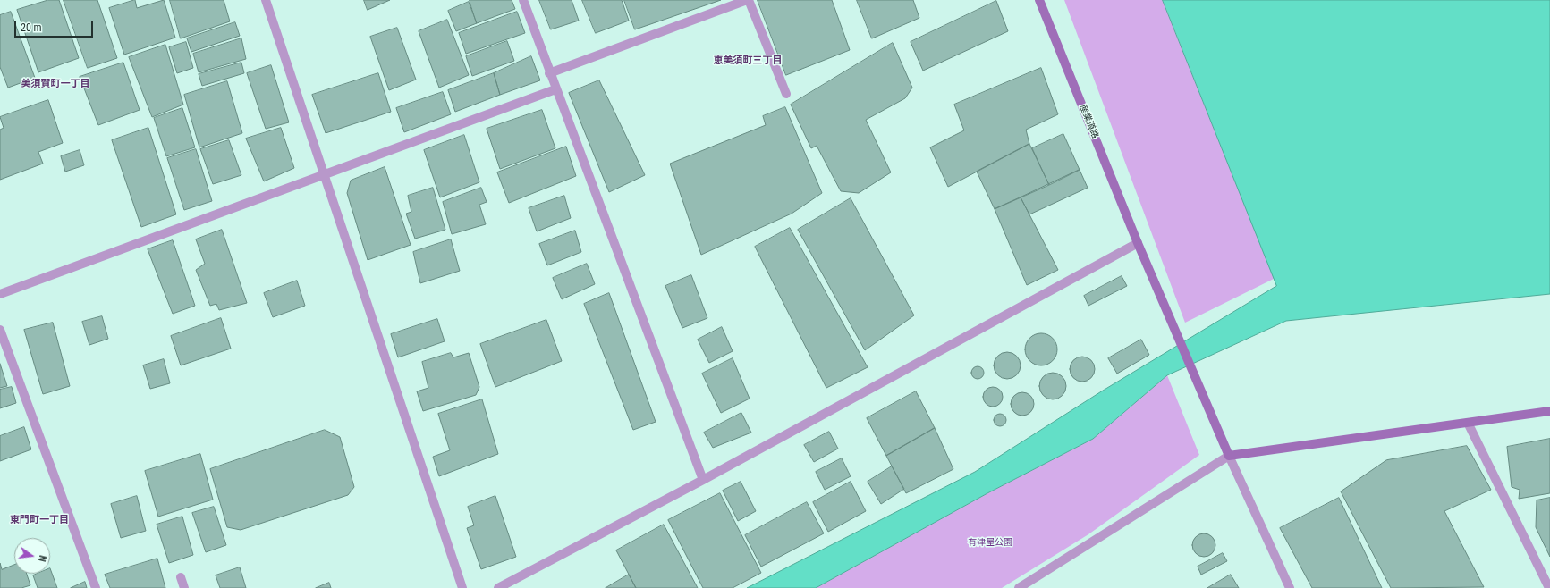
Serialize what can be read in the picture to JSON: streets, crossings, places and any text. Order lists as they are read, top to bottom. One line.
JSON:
{"streets":{"street":["産業道路"]},"districts":["恵美須町三丁目","美須賀町一丁目","東門町一丁目"],"parks":["有津屋公園"],"scale_bar":"20 m","north":"right"}
